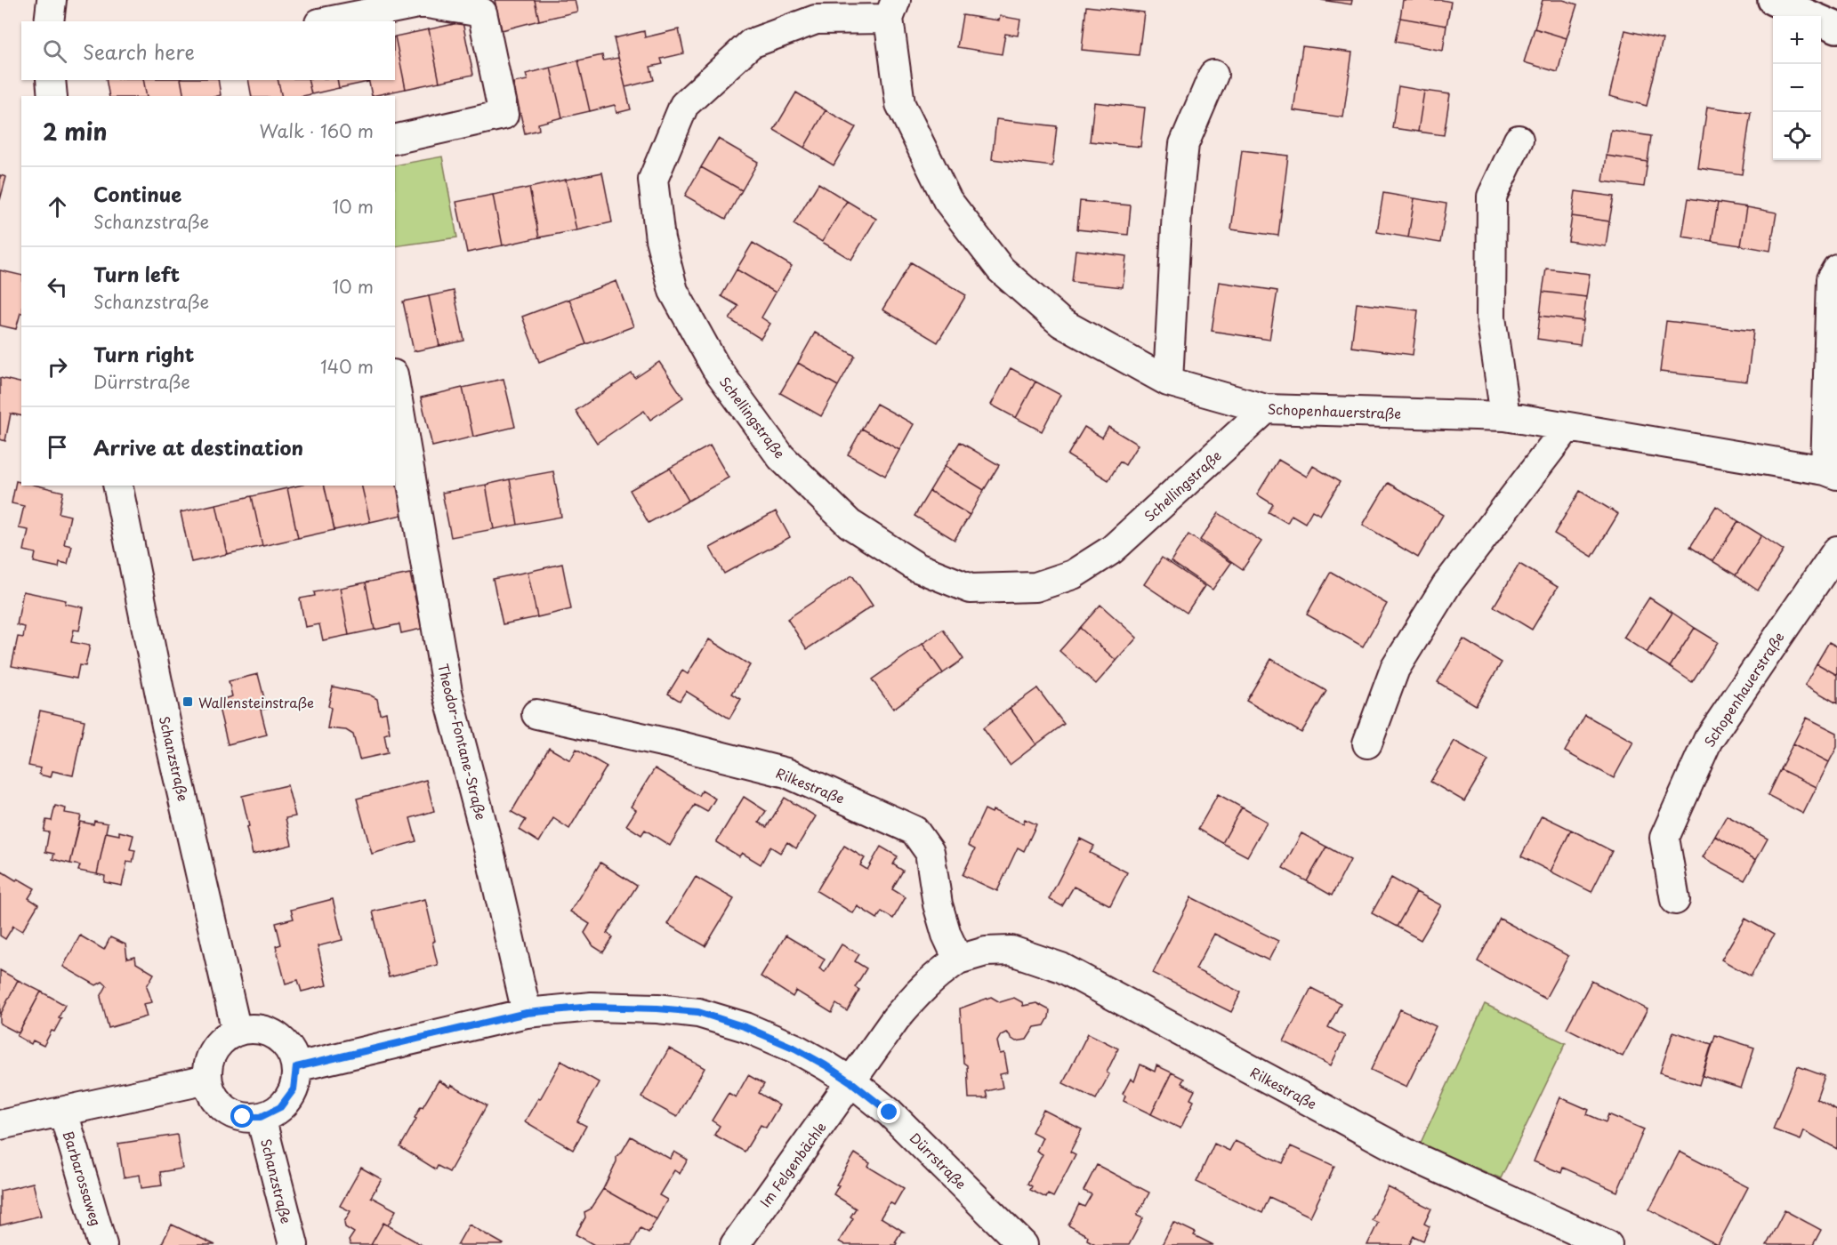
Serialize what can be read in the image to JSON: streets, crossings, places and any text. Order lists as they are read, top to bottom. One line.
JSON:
{"streets":{"street":["Schopenhauerstraße","Schellingstraße","Theodor-Fontane-Straße","Schanzstraße","Rilkestraße","Dürrstraße","Im Felgenbächle","Barbarossaweg"]},"crossings":[["Schopenhauerstraße","Schellingstraße"],["Theodor-Fontane-Straße","Dürrstraße"],["Schanzstraße","Dürrstraße"],["Rilkestraße","Dürrstraße"],["Rilkestraße","Im Felgenbächle"],["Dürrstraße","Im Felgenbächle"]],"places":{"transit":["Wallensteinstraße"]},"page":{"map_buttons":["+","−"],"search":"Search here","heading":["2 min","Walk · 160 m"],"list":[["Continue","Schanzstraße","10 m"],["Turn left","Schanzstraße","10 m"],["Turn right","Dürrstraße","140 m"],"Arrive at destination"]}}
